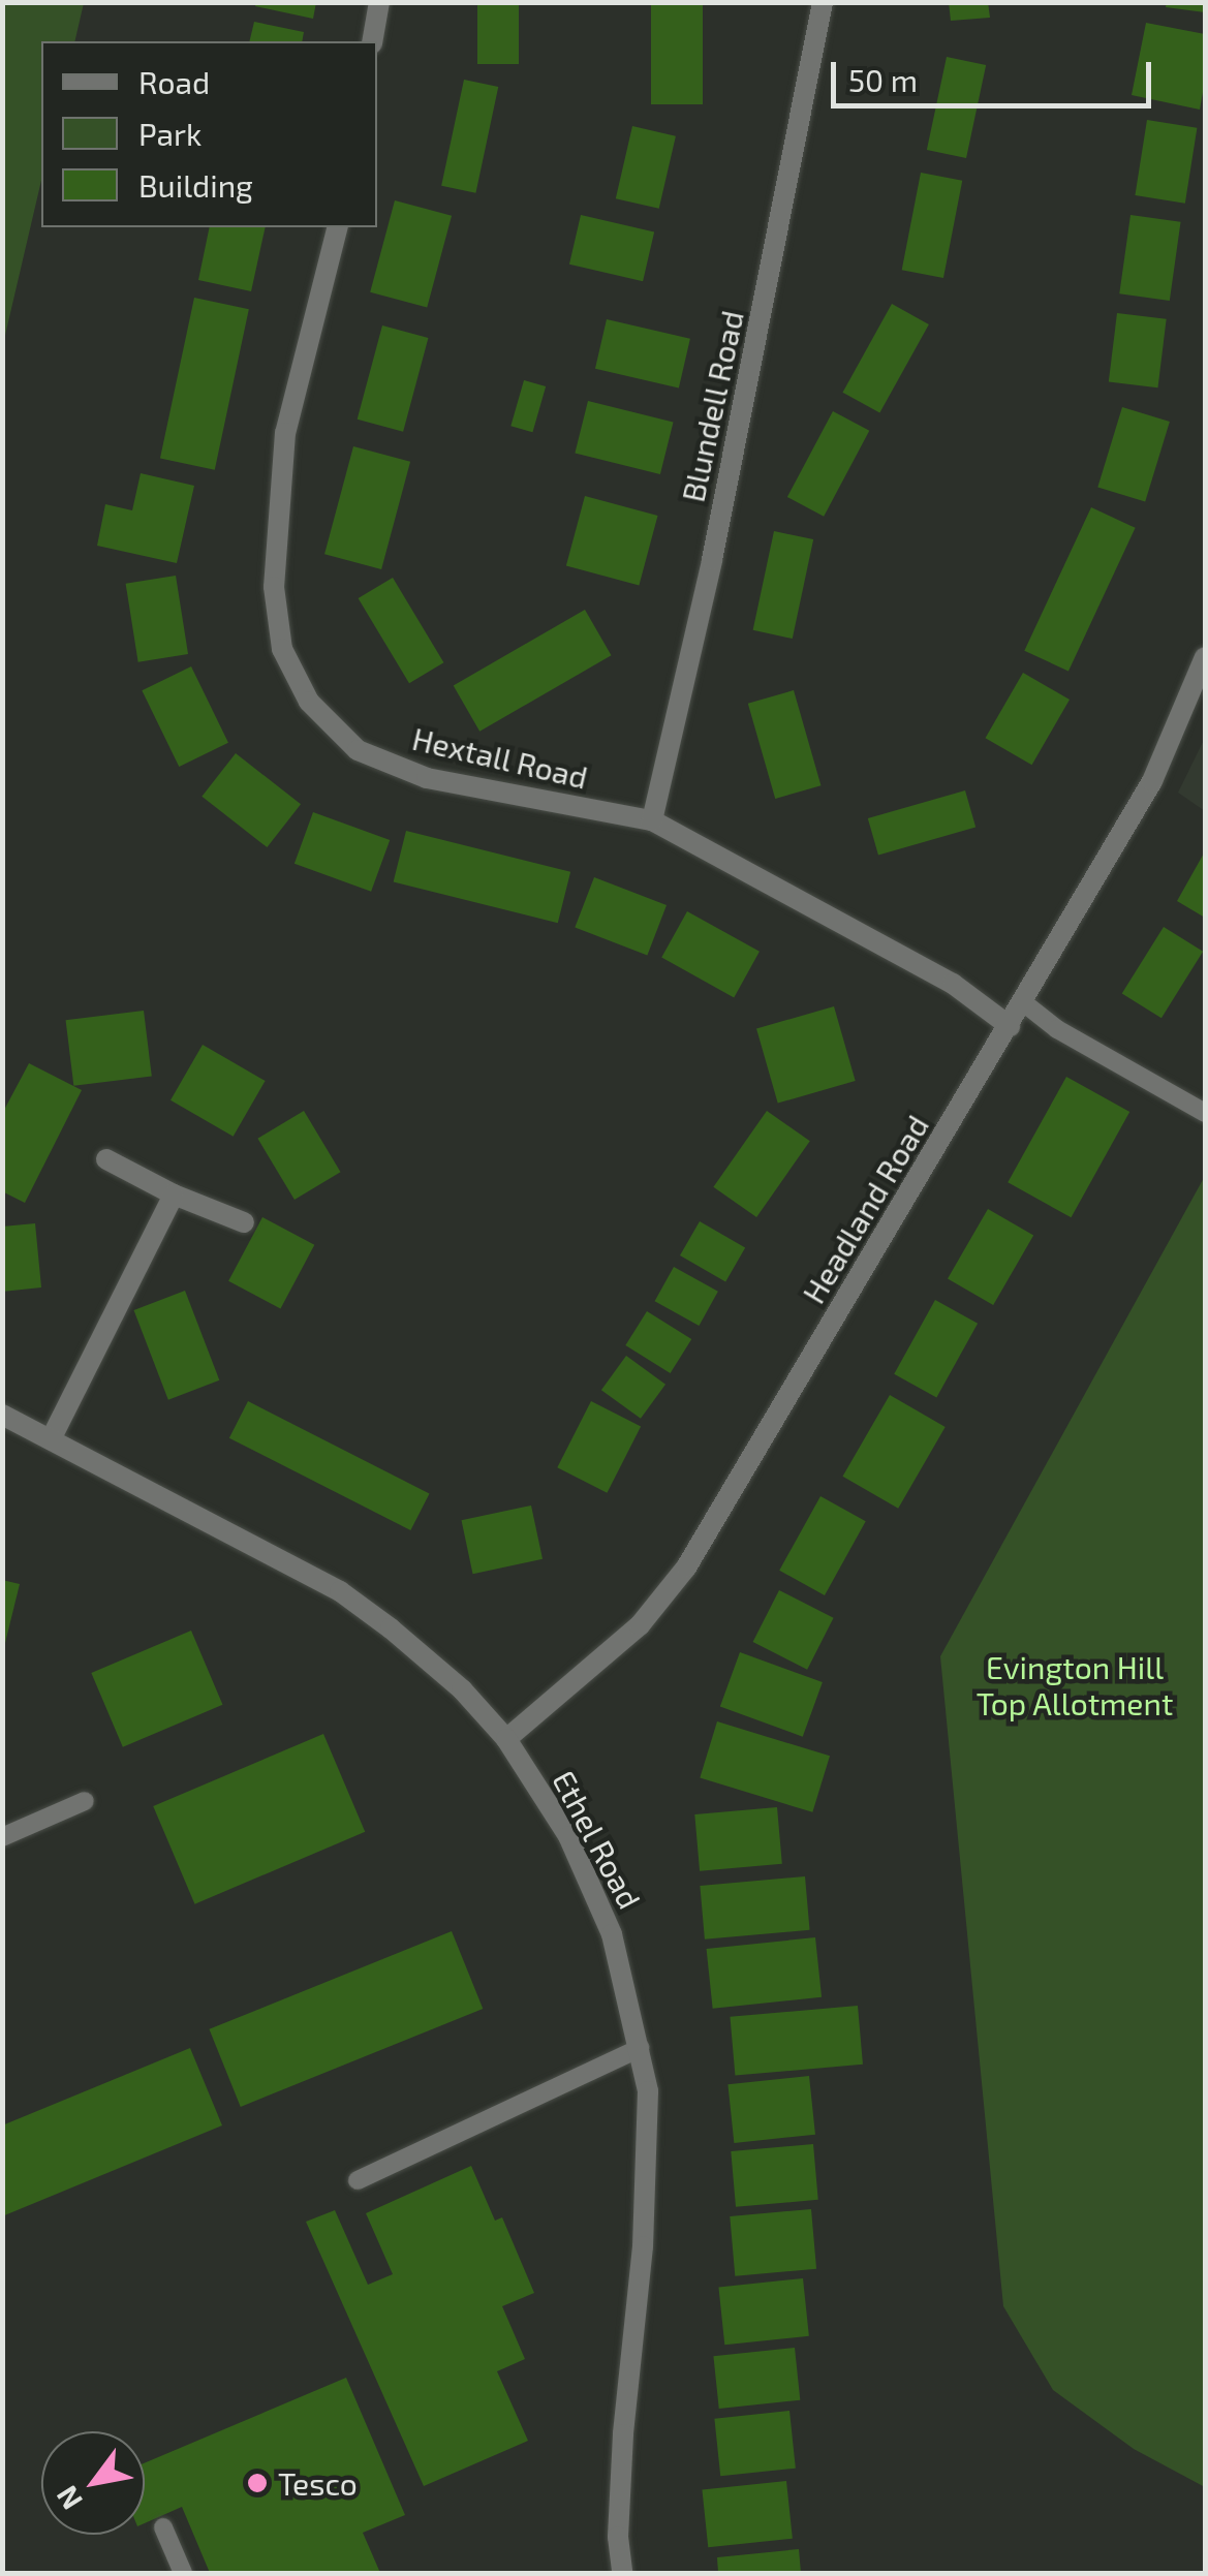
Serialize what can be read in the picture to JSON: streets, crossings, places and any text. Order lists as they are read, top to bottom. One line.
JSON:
{"streets":{"street":["Blundell Road","Hextall Road","Headland Road","Ethel Road"]},"crossings":[["Blundell Road","Hextall Road"],["Hextall Road","Headland Road"],["Headland Road","Ethel Road"]],"parks":["Evington Hill Top Allotment"],"places":["Tesco"],"legend":["Road","Park","Building"],"scale_bar":"50 m","north":"bottom left"}
